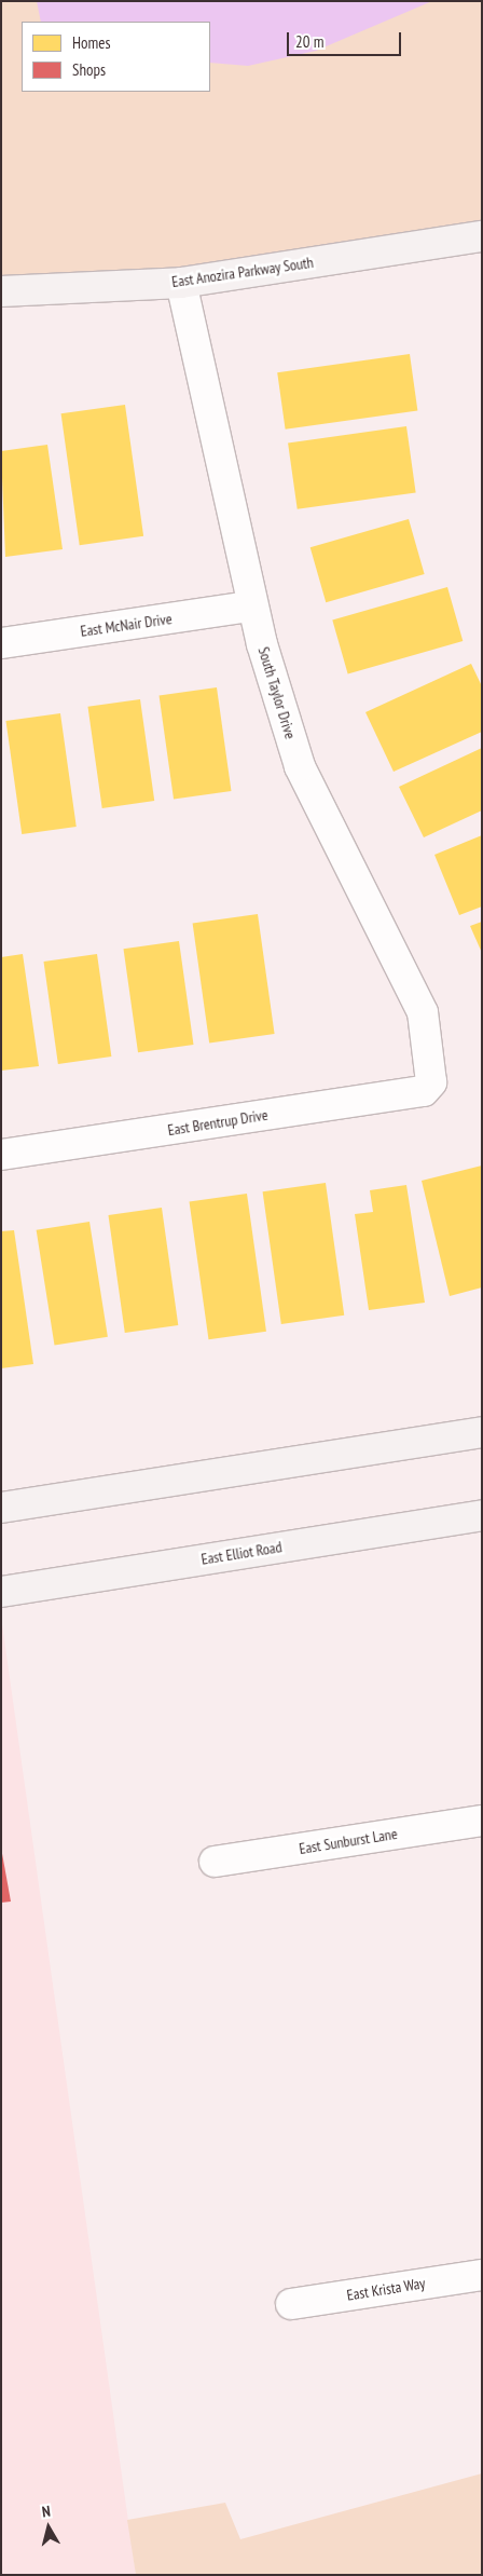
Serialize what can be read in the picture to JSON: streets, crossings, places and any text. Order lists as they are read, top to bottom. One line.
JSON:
{"streets":{"main road":["East Anozira Parkway South","East Elliot Road"],"street":["East McNair Drive","South Taylor Drive","East Brentrup Drive","East Sunburst Lane","East Krista Way"]},"crossings":[["East Anozira Parkway South","South Taylor Drive"],["East McNair Drive","South Taylor Drive"],["South Taylor Drive","East Brentrup Drive"]],"legend":["Homes","Shops"],"scale_bar":"20 m","north":"top"}
